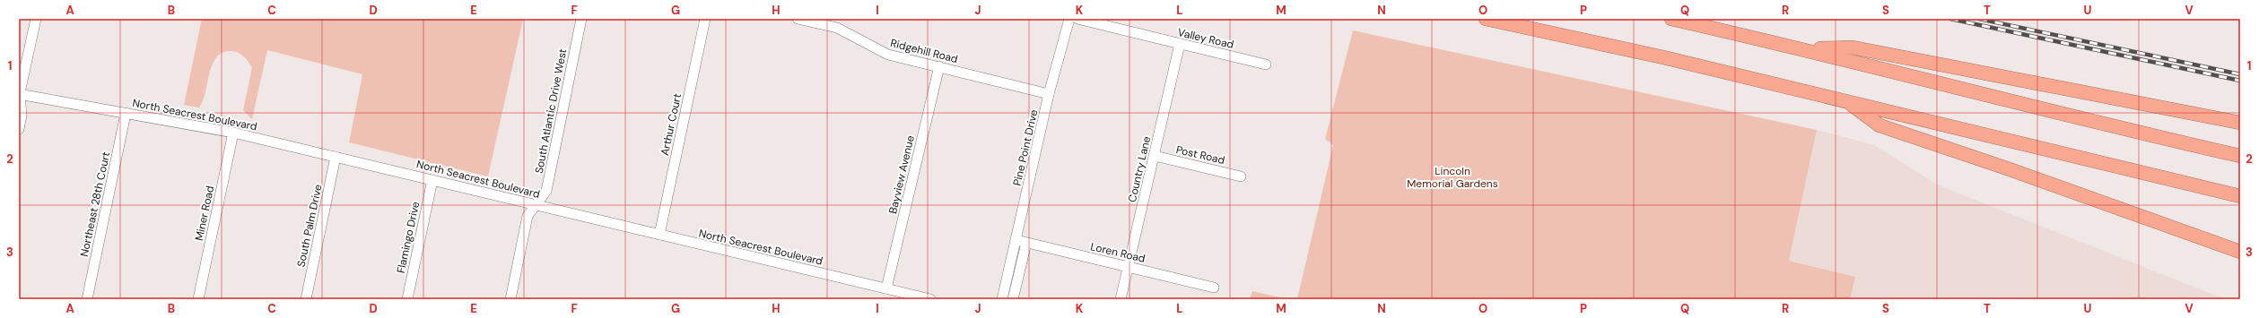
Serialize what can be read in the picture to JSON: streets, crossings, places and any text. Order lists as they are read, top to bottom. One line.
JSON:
{"streets":{"street":["Valley Road","Ridgehill Road","South Atlantic Drive West","North Seacrest Boulevard","Arthur Court","Pine Point Drive","Post Road","Country Lane","Bayview Avenue","Northeast 28th Court","Miner Road","South Palm Drive","Flamingo Drive","Loren Road"]},"crossings":[["Valley Road","Country Lane"],["Ridgehill Road","Pine Point Drive"],["Ridgehill Road","Bayview Avenue"],["South Atlantic Drive West","North Seacrest Boulevard"],["North Seacrest Boulevard","Arthur Court"],["North Seacrest Boulevard","Bayview Avenue"],["North Seacrest Boulevard","Northeast 28th Court"],["North Seacrest Boulevard","Miner Road"],["North Seacrest Boulevard","South Palm Drive"],["North Seacrest Boulevard","Flamingo Drive"],["Pine Point Drive","Loren Road"],["Post Road","Country Lane"],["Country Lane","Loren Road"]],"parks":["Lincoln Memorial Gardens"],"grid":{"columns":["A","B","C","D","E","F","G","H","I","J","K","L","M","N","O","P","Q","R","S","T","U","V"],"rows":["1","2","3"]}}
